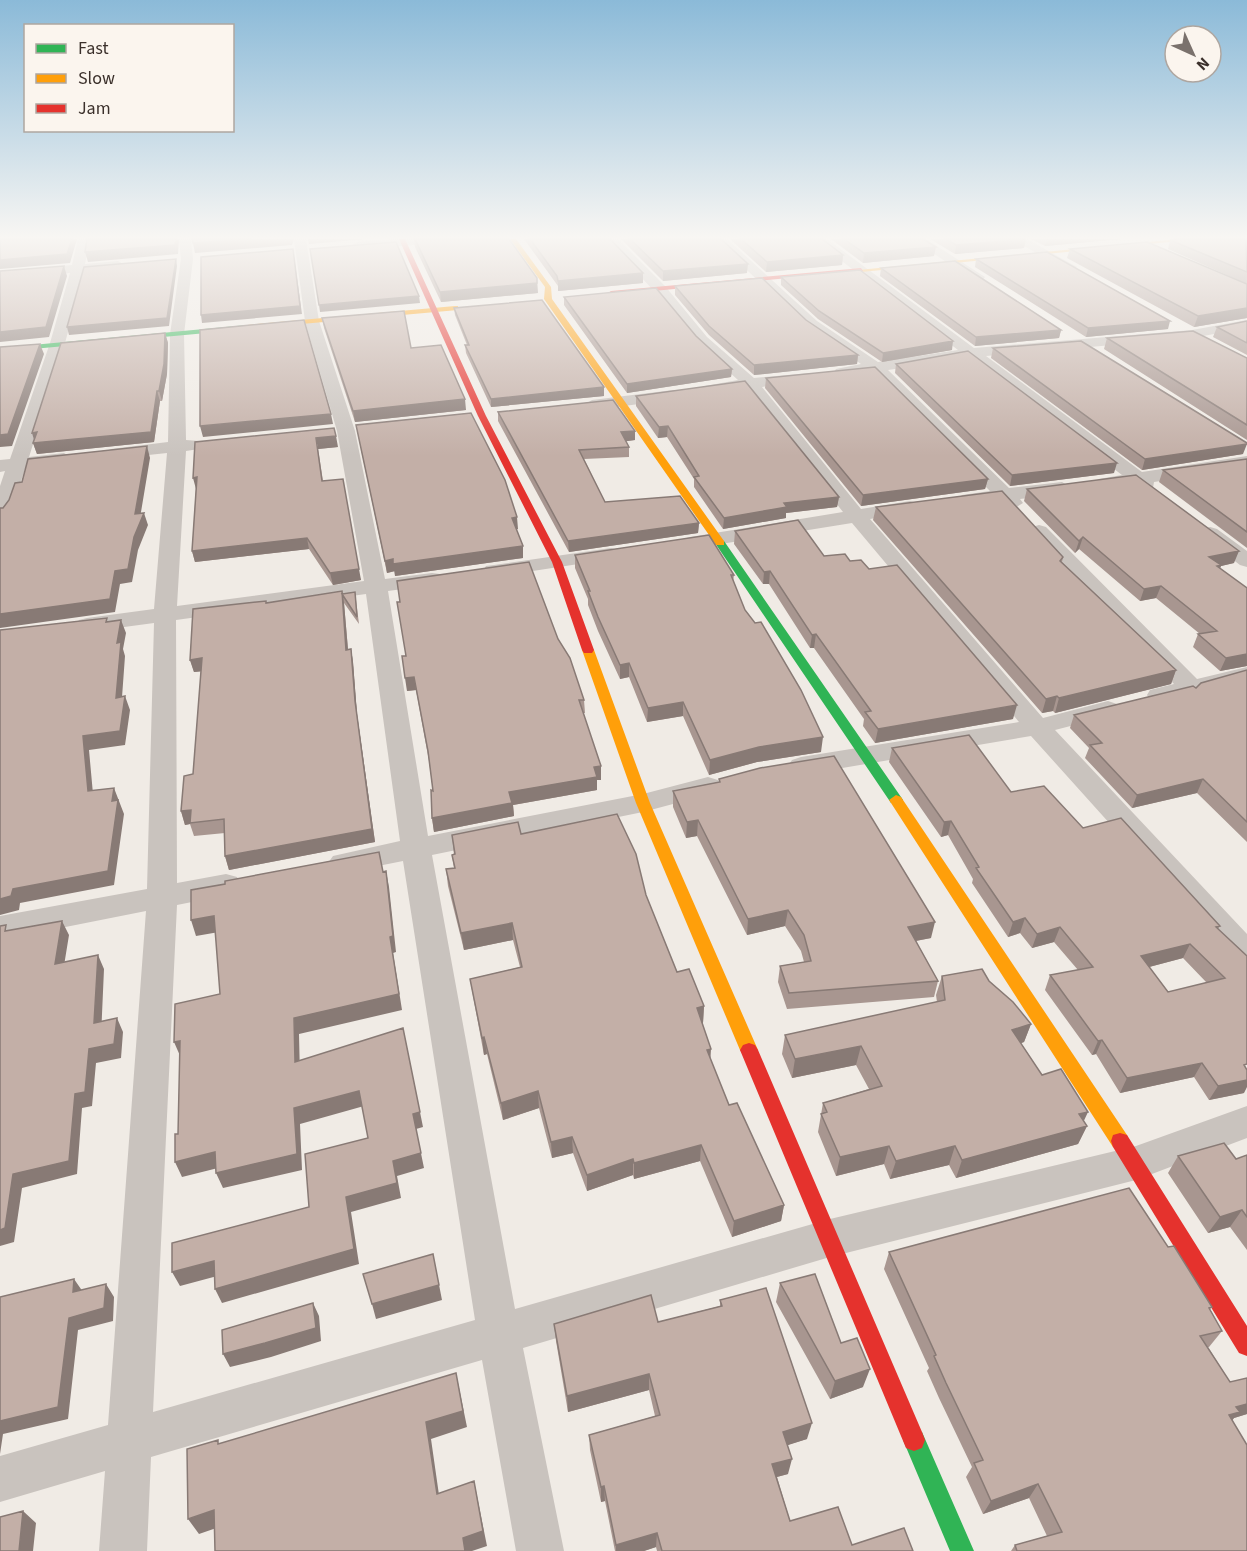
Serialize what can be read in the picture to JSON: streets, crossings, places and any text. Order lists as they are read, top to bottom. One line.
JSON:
{"legend":["Fast","Slow","Jam"],"north":"bottom right"}
